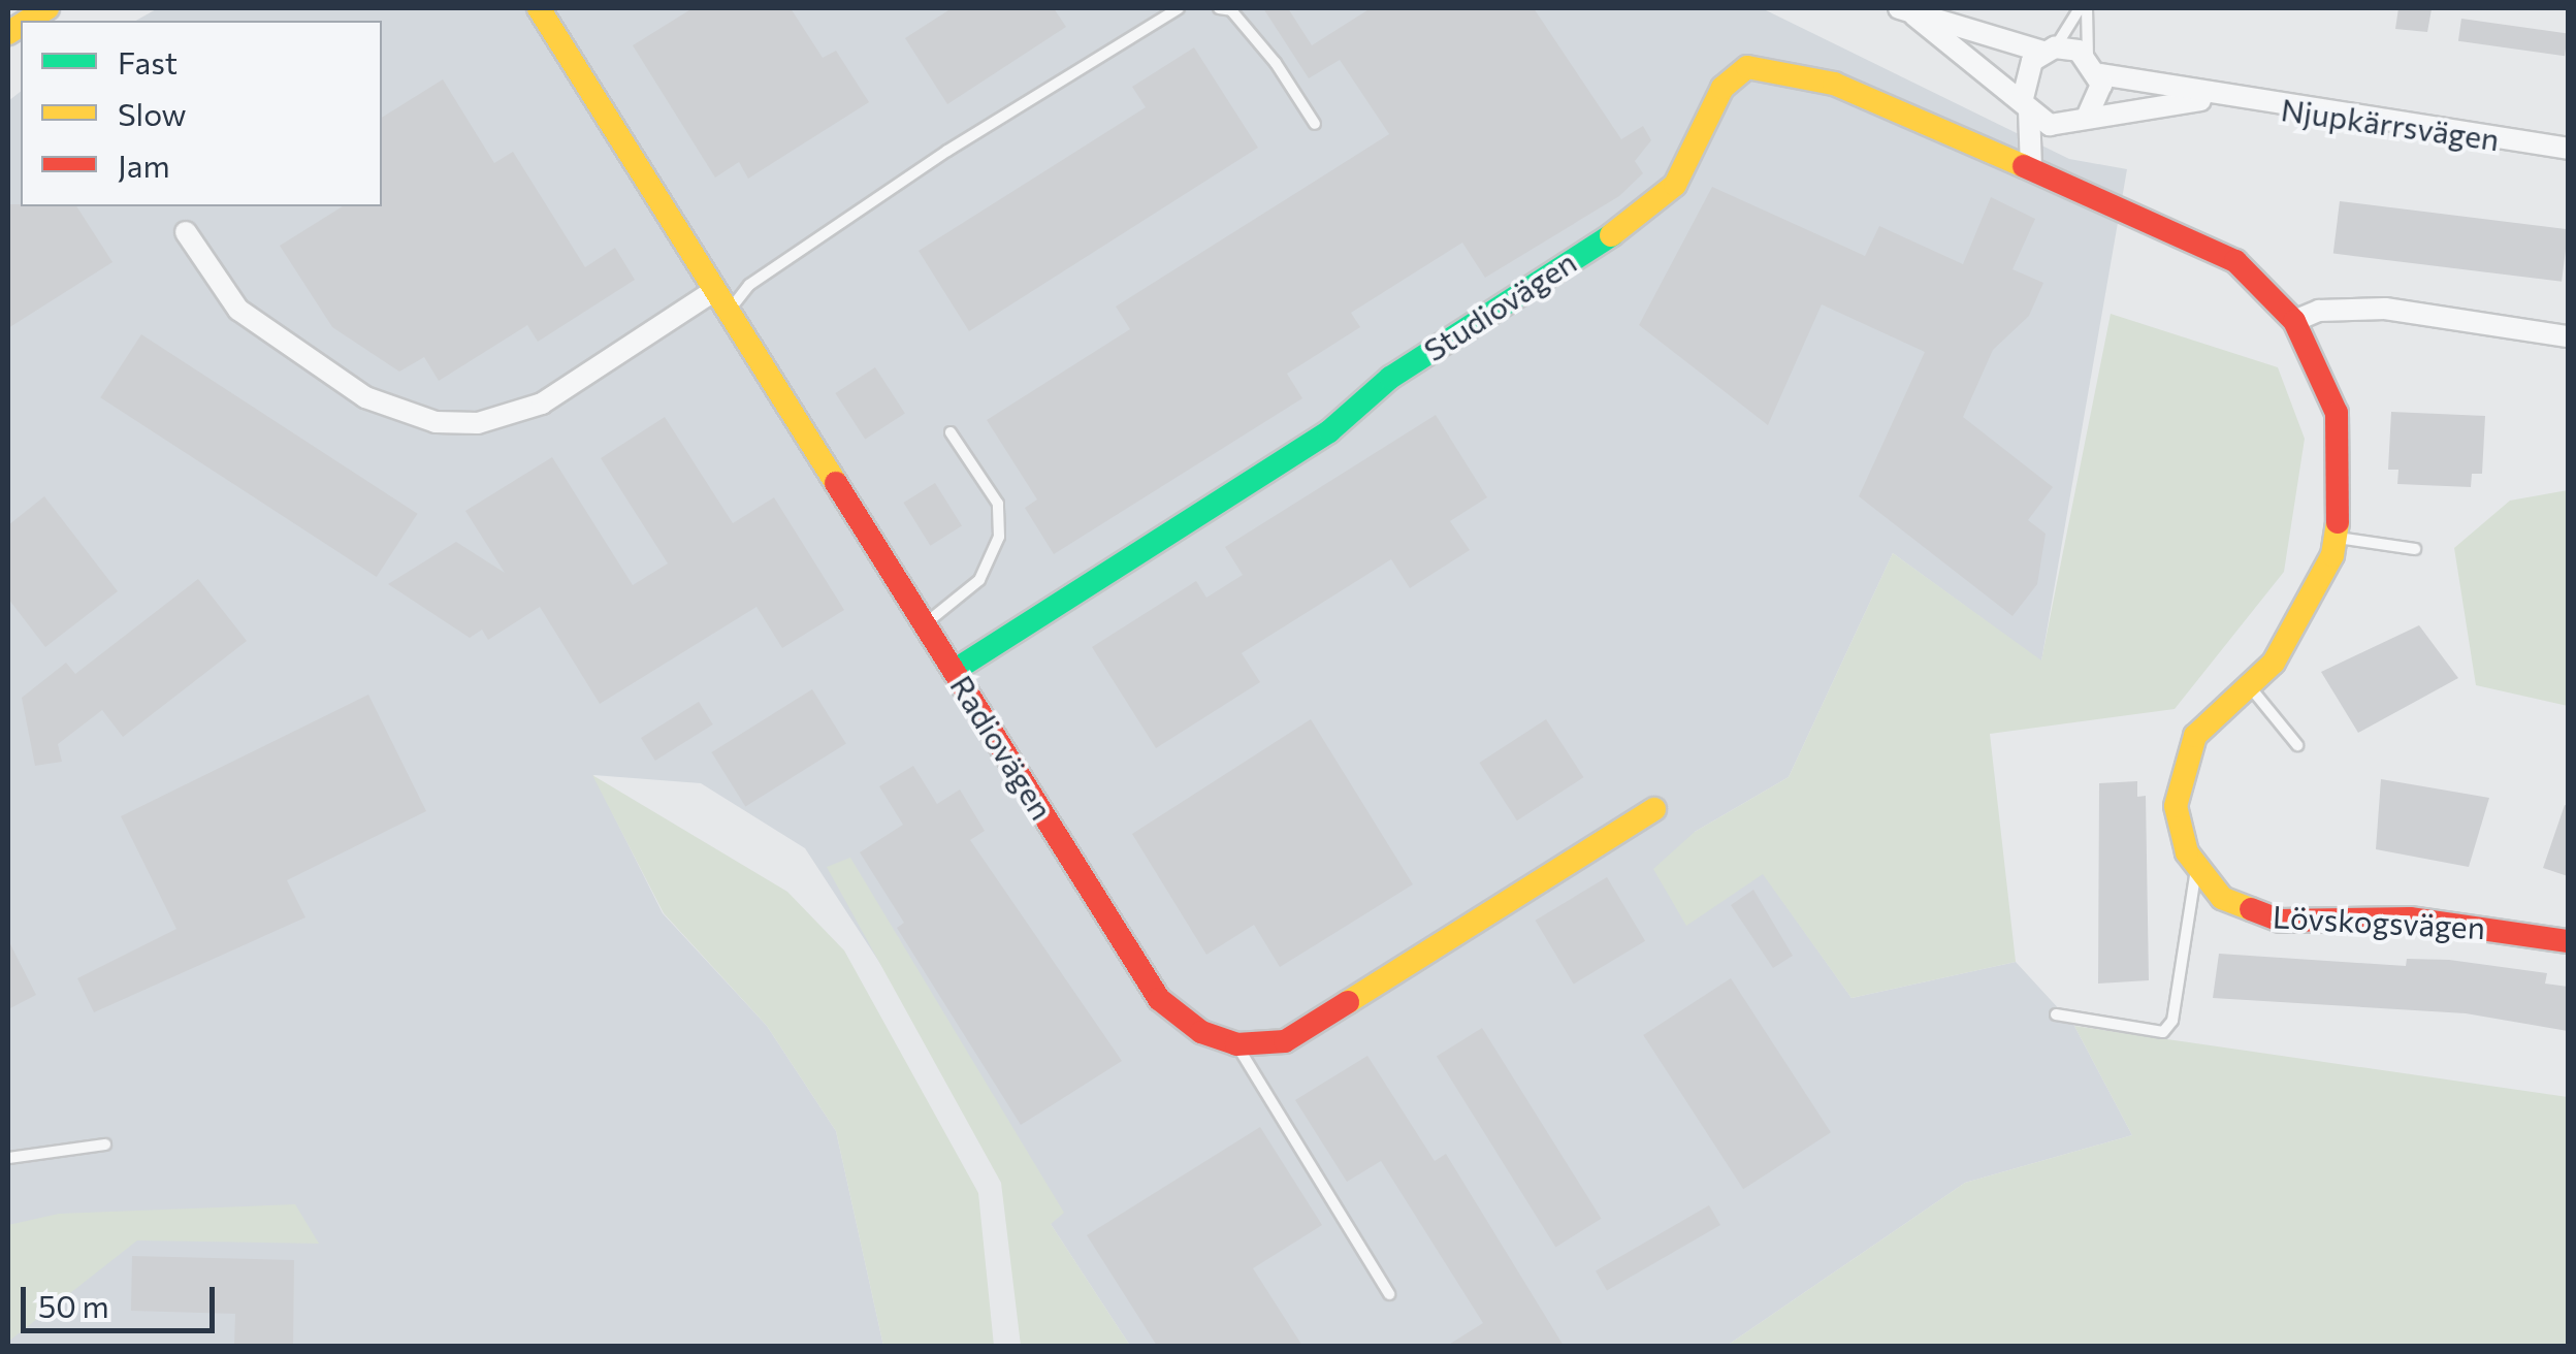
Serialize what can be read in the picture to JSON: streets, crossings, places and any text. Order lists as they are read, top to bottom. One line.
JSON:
{"streets":{"street":["Njupkärrsvägen","Studiovägen","Radiovägen","Lövskogsvägen"]},"crossings":[["Studiovägen","Radiovägen"],["Studiovägen","Lövskogsvägen"]],"legend":["Fast","Slow","Jam"],"scale_bar":"50 m"}
